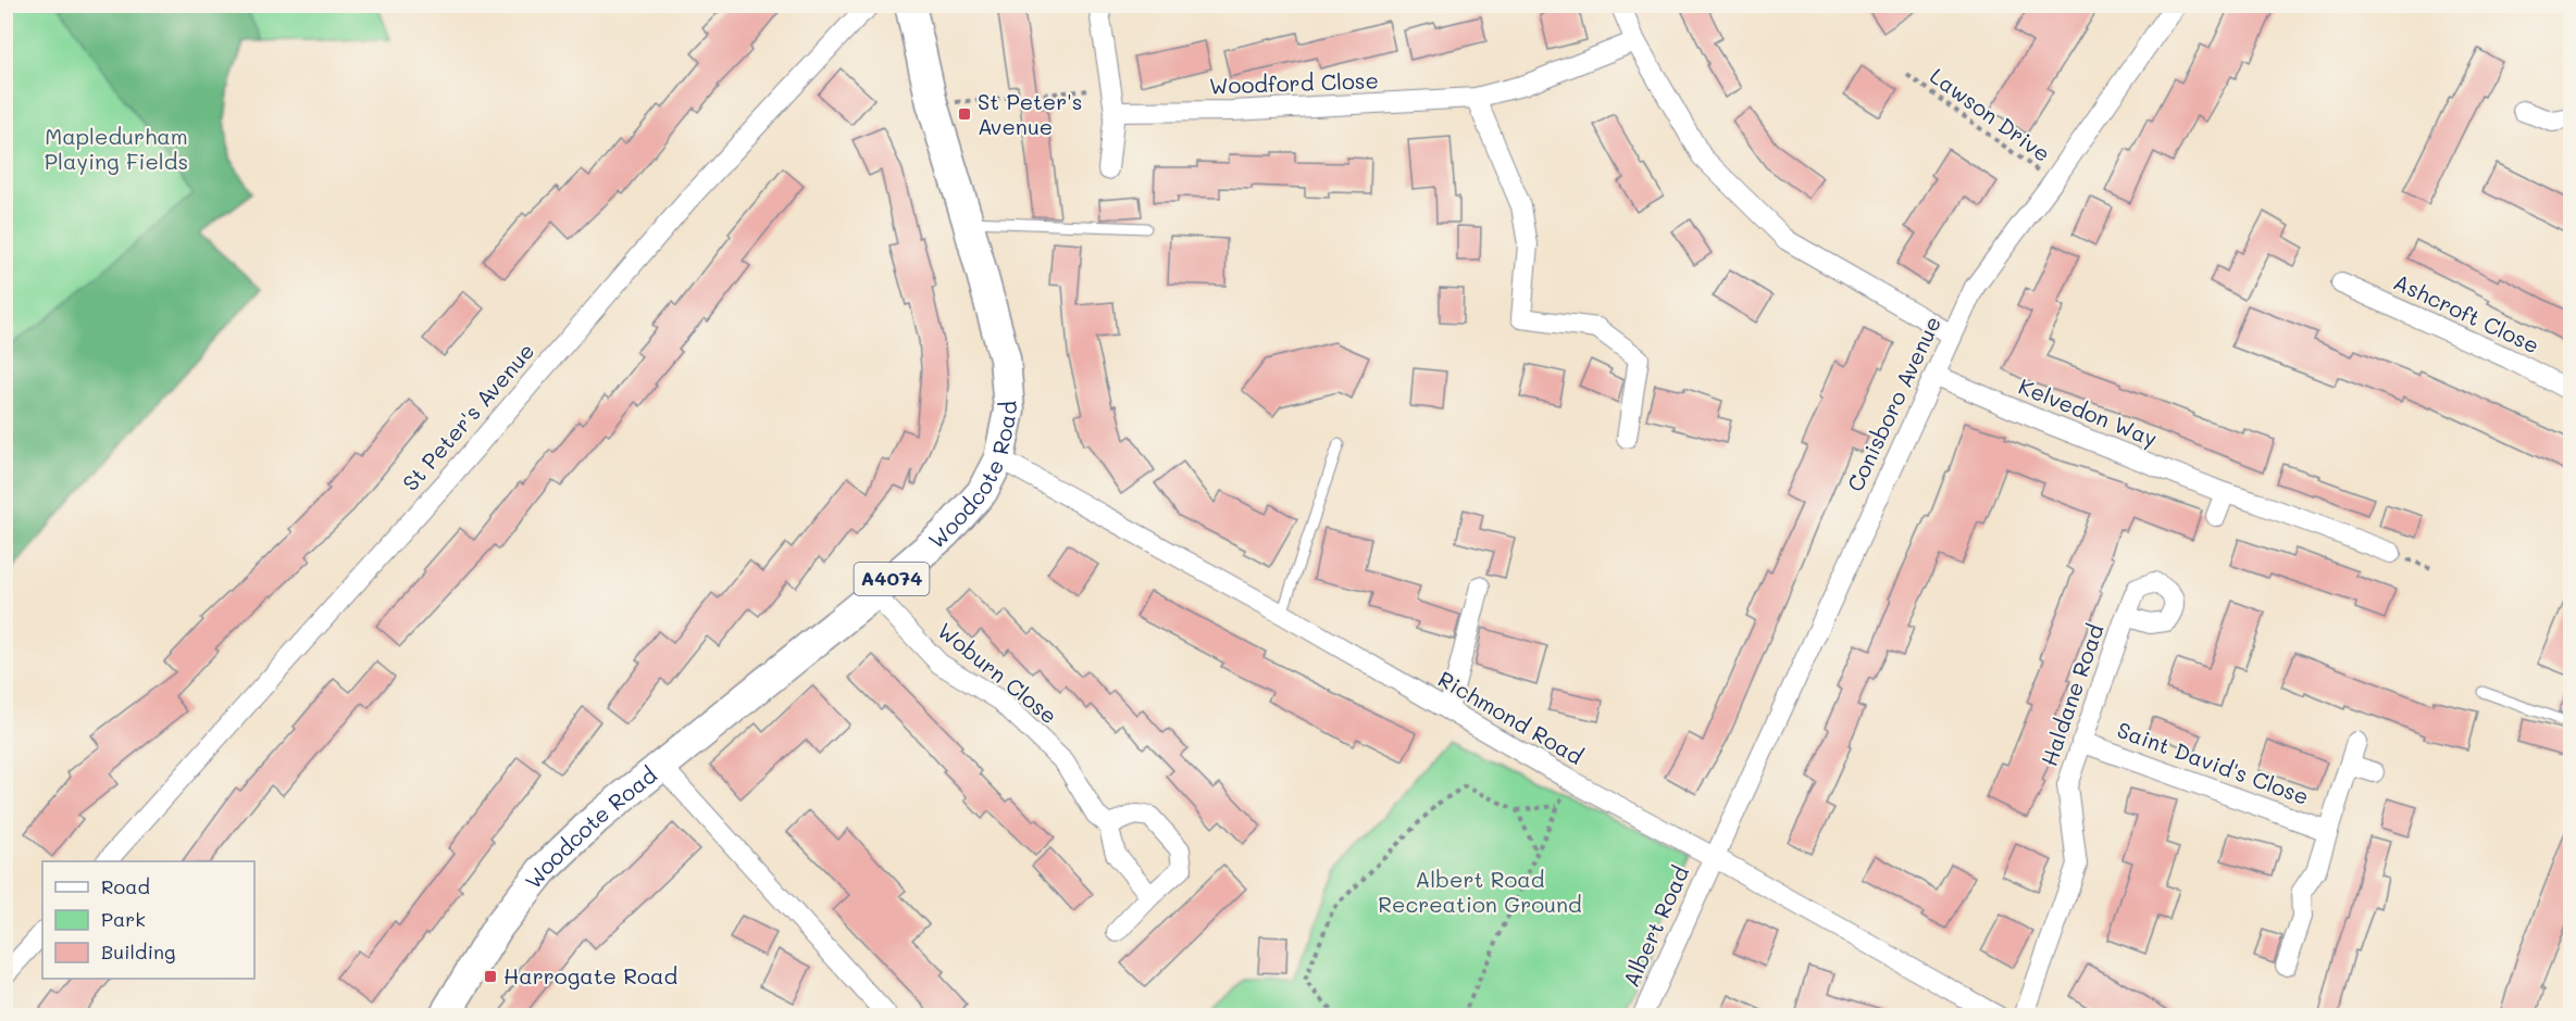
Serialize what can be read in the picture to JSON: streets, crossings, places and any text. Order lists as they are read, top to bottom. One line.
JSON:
{"streets":{"main road":["Woodcote Road","A4074"],"street":["Woodford Close","Ashcroft Close","Conisboro Avenue","Kelvedon Way","St Peter's Avenue","Woburn Close","Haldane Road","Richmond Road","Saint David's Close","Albert Road"],"path":["Lawson Drive"]},"crossings":[["Lawson Drive","Conisboro Avenue"],["Conisboro Avenue","Kelvedon Way"],["Conisboro Avenue","Richmond Road"],["Conisboro Avenue","Albert Road"],["Woodcote Road","Woburn Close"],["Woodcote Road","Richmond Road"],["Haldane Road","Saint David's Close"],["Richmond Road","Albert Road"]],"parks":["Mapledurham Playing Fields","Albert Road Recreation Ground"],"places":{"transit":["St Peter's Avenue","Harrogate Road"]},"legend":["Road","Park","Building"]}
